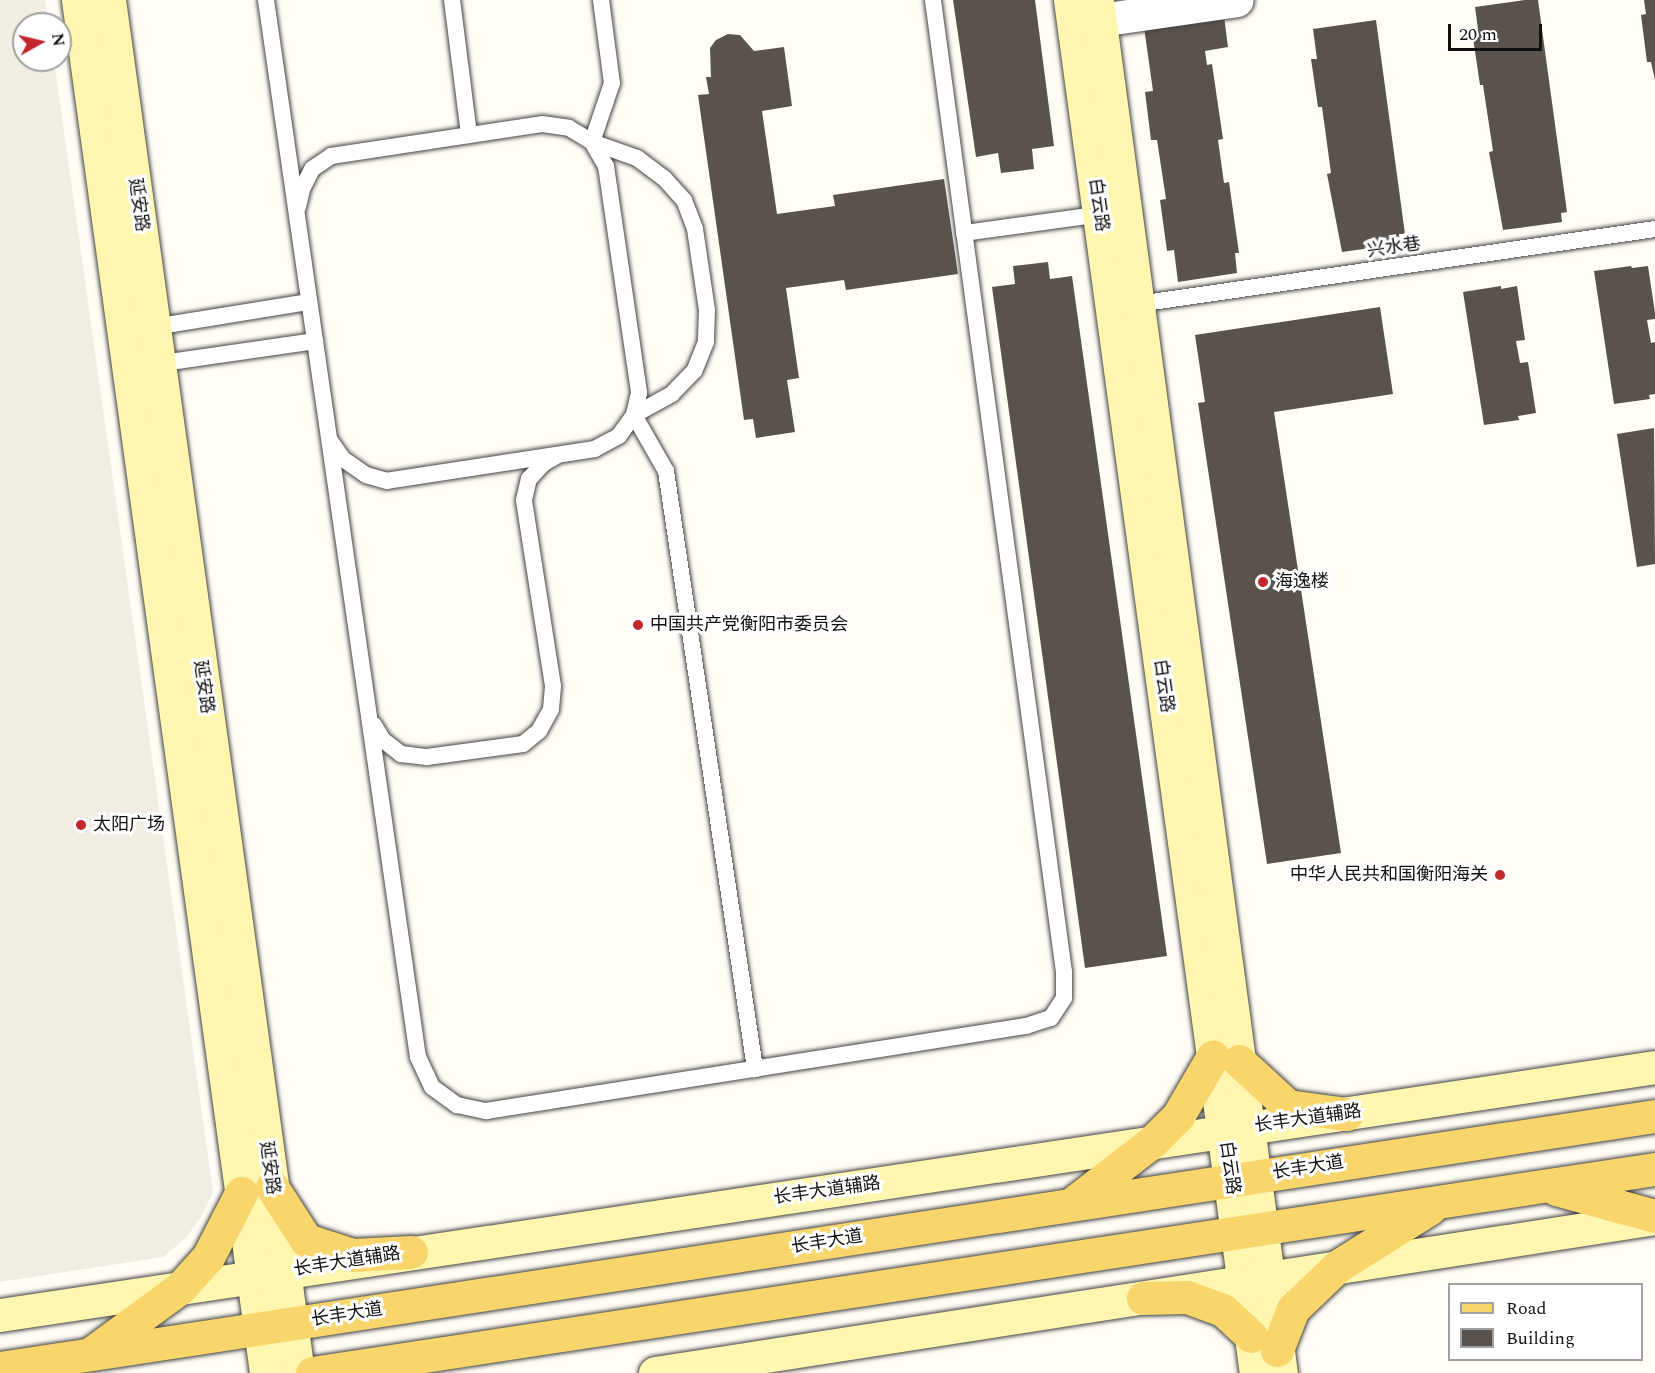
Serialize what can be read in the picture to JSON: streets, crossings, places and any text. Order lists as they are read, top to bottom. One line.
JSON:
{"streets":{"main road":["延安路","白云路","长丰大道辅路","长丰大道"],"lane":["兴水巷"]},"crossings":[["延安路","长丰大道辅路"],["延安路","长丰大道"],["白云路","兴水巷"],["白云路","长丰大道辅路"],["白云路","长丰大道"]],"places":["海逸楼","中国共产党衡阳市委员会","太阳广场","中华人民共和国衡阳海关"],"legend":["Road","Building"],"scale_bar":"20 m","north":"right"}
